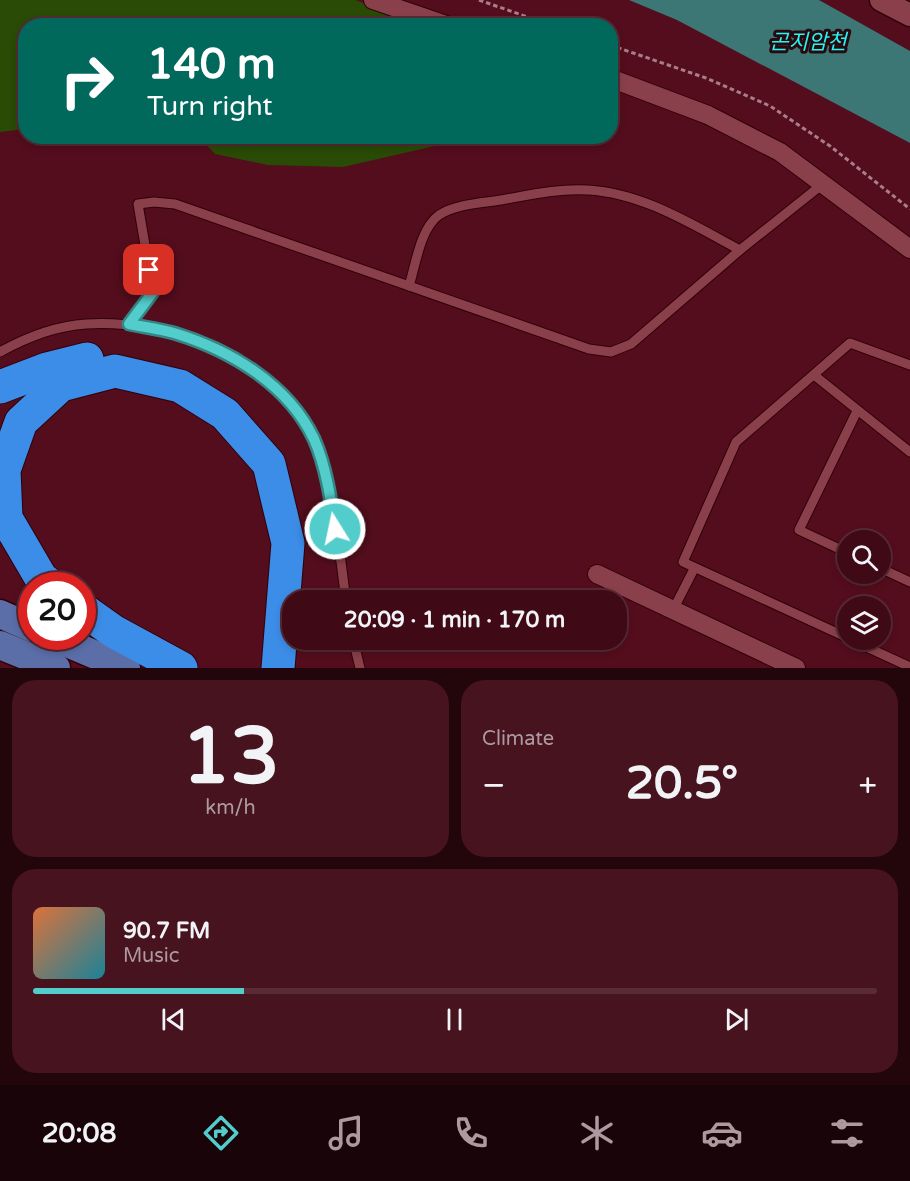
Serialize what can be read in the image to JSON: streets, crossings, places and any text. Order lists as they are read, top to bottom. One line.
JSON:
{"water":["곤지암천"],"page":{"turn":["140 m","Turn right"],"limit":"20","trip":"20:09 · 1 min · 170 m","tile":[["13","km/h"],"Climate"],"heat":["−","20.5°","+"],"song":["90.7 FM","Music"],"tabs":"20:08"}}
